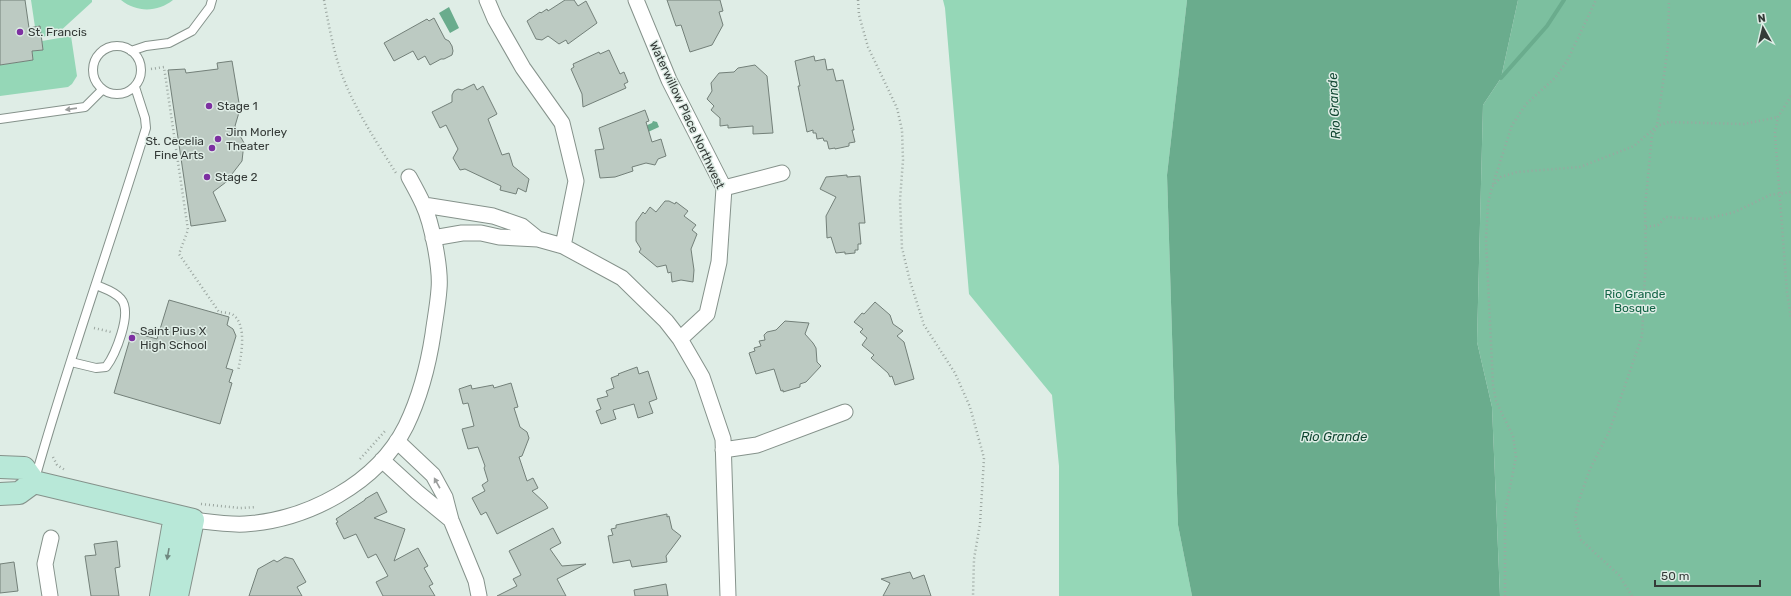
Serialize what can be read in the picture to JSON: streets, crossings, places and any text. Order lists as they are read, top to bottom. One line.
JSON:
{"streets":{"street":["Waterwillow Place Northwest"]},"water":["Rio Grande"],"parks":["Rio Grande Bosque"],"places":["St. Francis","Stage 1","Jim Morley Theater","St. Cecelia Fine Arts","Stage 2","Saint Pius X High School"],"scale_bar":"50 m","north":"top"}
